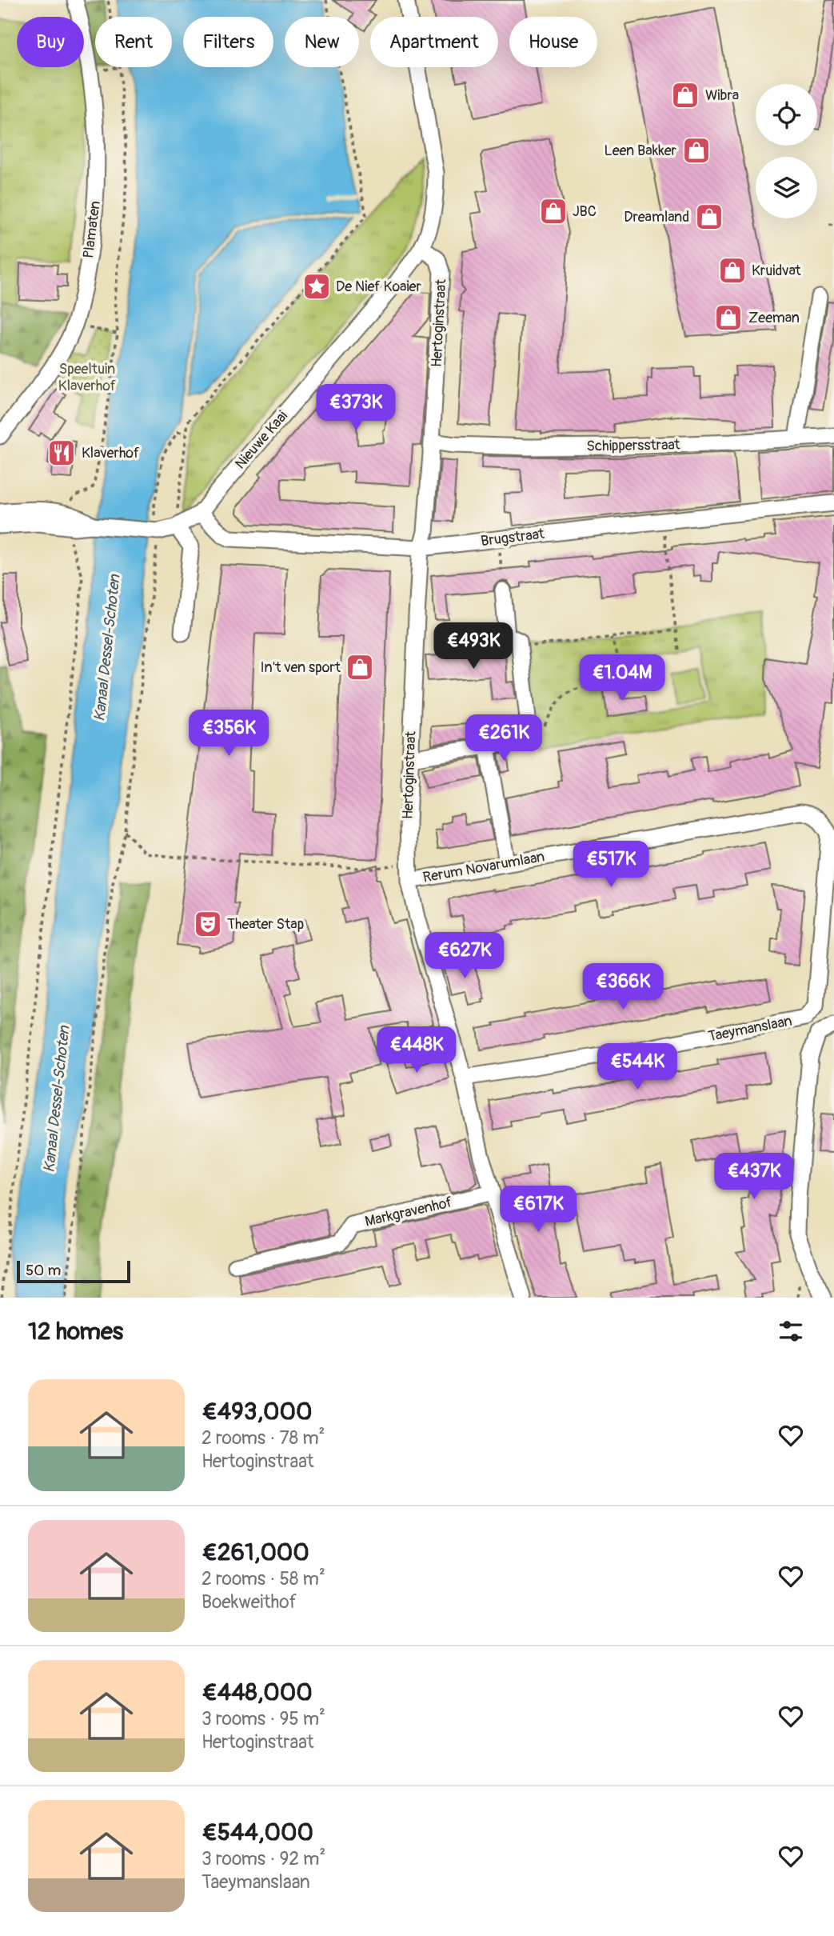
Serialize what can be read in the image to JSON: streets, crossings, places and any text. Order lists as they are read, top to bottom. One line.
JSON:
{"streets":{"street":["Plamaten","Hertoginstraat","Nieuwe Kaai","Schippersstraat","Brugstraat","Rerum Novarumlaan","Taeymanslaan","Markgravenhof"]},"crossings":[["Hertoginstraat","Nieuwe Kaai"],["Hertoginstraat","Schippersstraat"],["Hertoginstraat","Brugstraat"],["Hertoginstraat","Rerum Novarumlaan"],["Hertoginstraat","Taeymanslaan"],["Hertoginstraat","Markgravenhof"],["Nieuwe Kaai","Brugstraat"],["Rerum Novarumlaan","Taeymanslaan"]],"water":["Kanaal Dessel-Schoten"],"parks":["Speeltuin Klaverhof"],"places":{"shop":["Wibra","Leen Bakker","JBC","Dreamland","Kruidvat","Zeeman","In't ven sport"],"place":["De Nief Koaier"],"restaurant":["Klaverhof"],"theatre":["Theater Stap"]},"scale_bar":"50 m","page":{"chip":["Buy","Rent","Filters","New","Apartment","House"],"price":["€373K","€493K","€1.04M","€356K","€261K","€517K","€627K","€366K","€448K","€544K","€437K","€617K"],"scale":"50 m","heading":"12 homes","list":[{"name":"€493,000","note":"2 rooms · 78 m² · Hertoginstraat"},{"name":"€261,000","note":"2 rooms · 58 m² · Boekweithof"},{"name":"€448,000","note":"3 rooms · 95 m² · Hertoginstraat"},{"name":"€544,000","note":"3 rooms · 92 m² · Taeymanslaan"}]}}
